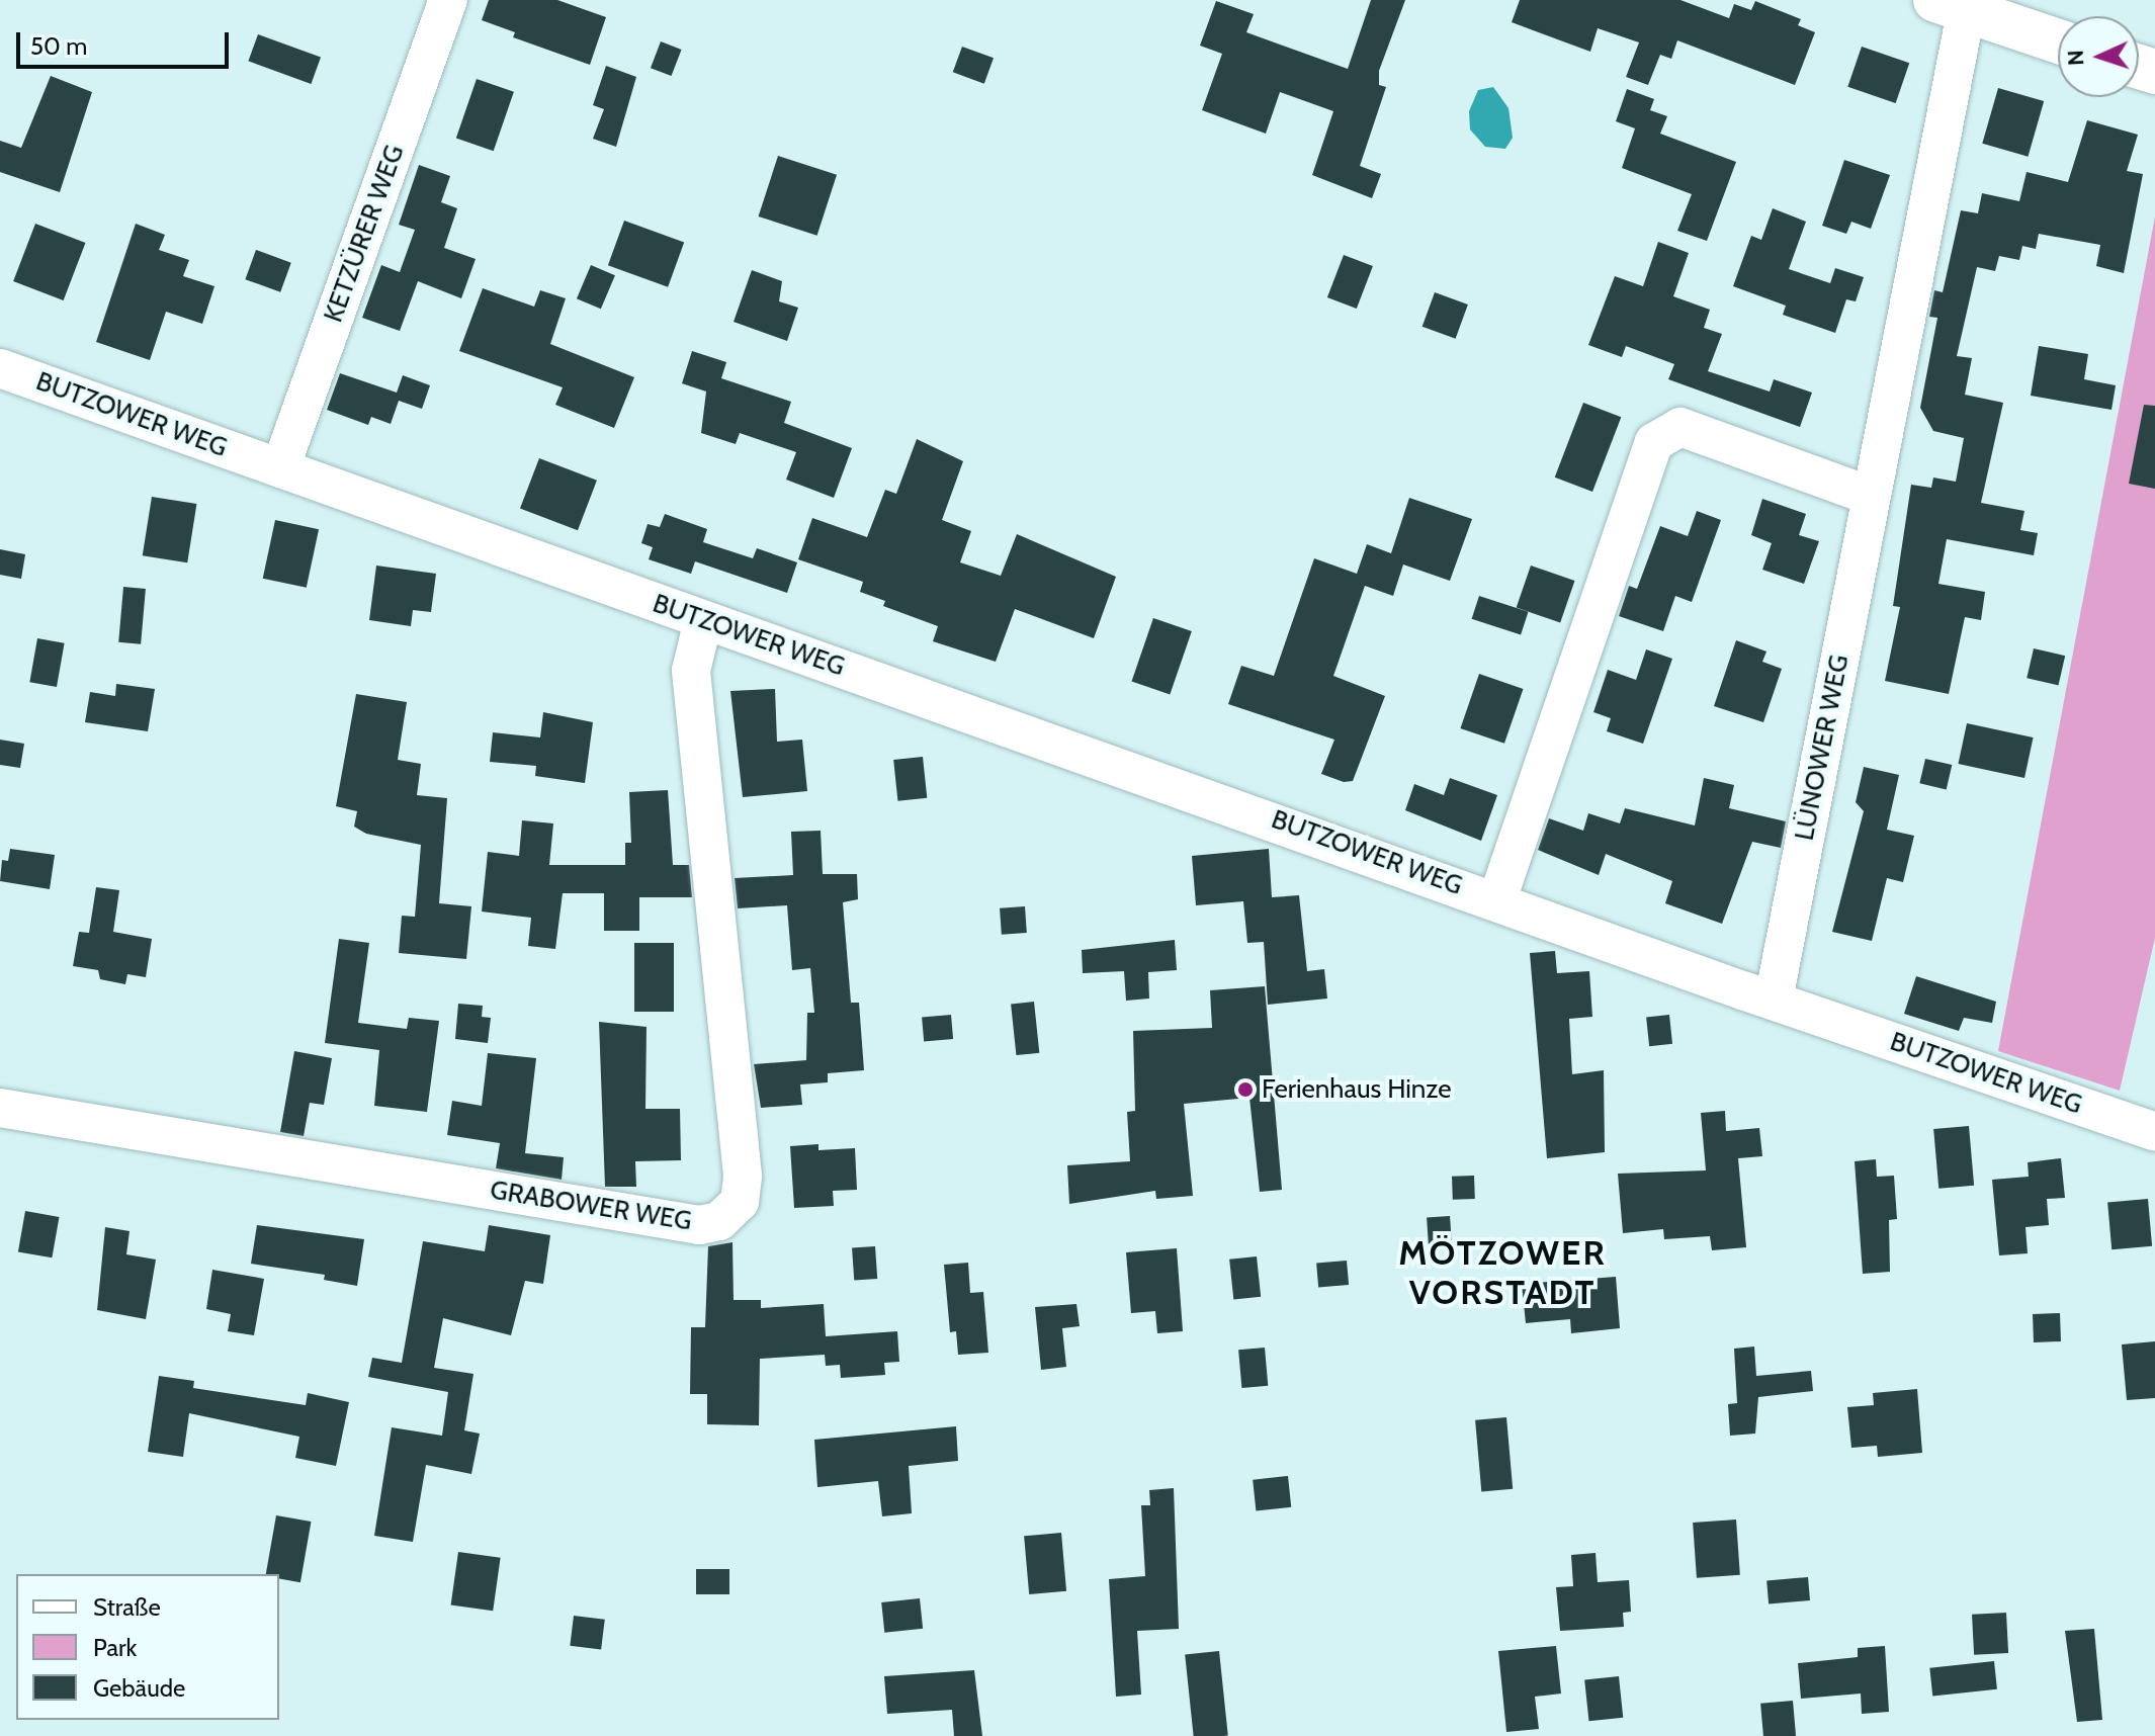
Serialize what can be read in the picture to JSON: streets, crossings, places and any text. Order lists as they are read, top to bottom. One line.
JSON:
{"streets":{"street":["KETZÜRER WEG","BUTZOWER WEG","LÜNOWER WEG","GRABOWER WEG"]},"crossings":[["KETZÜRER WEG","BUTZOWER WEG"],["BUTZOWER WEG","LÜNOWER WEG"],["BUTZOWER WEG","GRABOWER WEG"]],"districts":["MÖTZOWER VORSTADT"],"places":["Ferienhaus Hinze"],"legend":["Straße","Park","Gebäude"],"scale_bar":"50 m","north":"left"}
